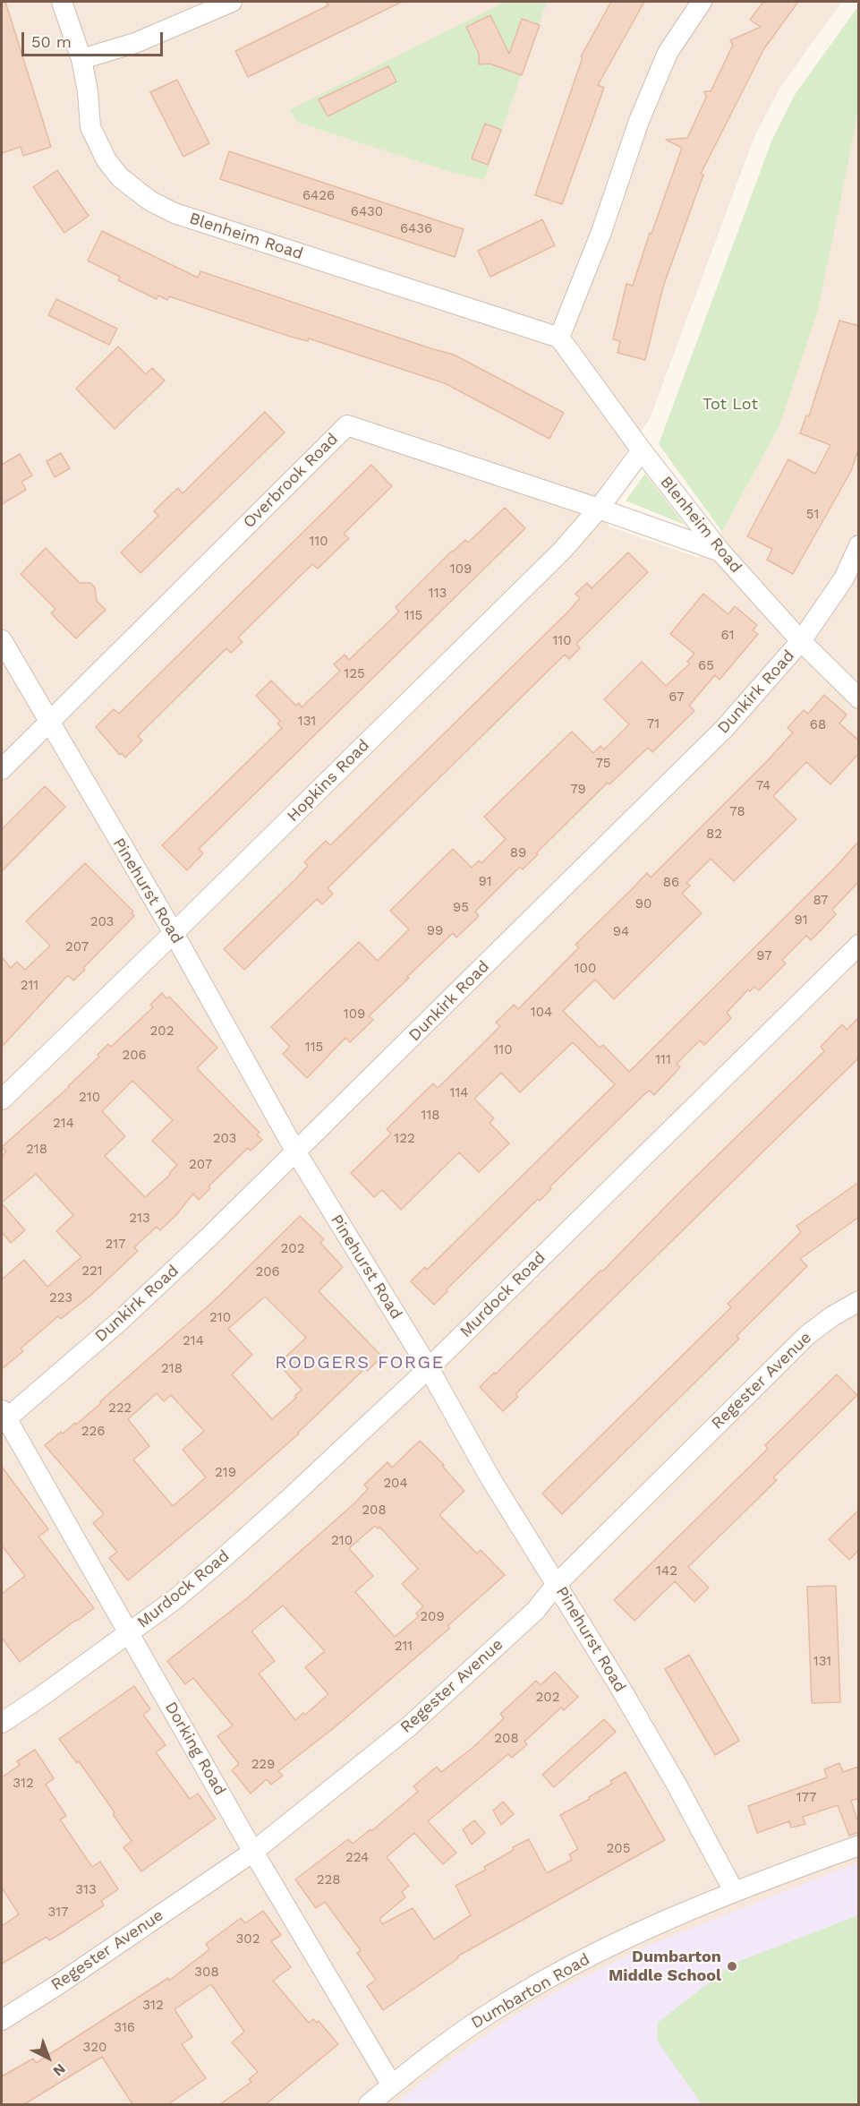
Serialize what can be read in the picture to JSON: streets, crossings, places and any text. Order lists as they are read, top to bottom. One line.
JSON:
{"streets":{"street":["Blenheim Road","Overbrook Road","Dunkirk Road","Hopkins Road","Pinehurst Road","Murdock Road","Regester Avenue","Dorking Road","Dumbarton Road"]},"crossings":[["Blenheim Road","Overbrook Road"],["Blenheim Road","Dunkirk Road"],["Blenheim Road","Hopkins Road"],["Overbrook Road","Hopkins Road"],["Overbrook Road","Pinehurst Road"],["Dunkirk Road","Pinehurst Road"],["Dunkirk Road","Dorking Road"],["Hopkins Road","Pinehurst Road"],["Pinehurst Road","Murdock Road"],["Pinehurst Road","Regester Avenue"],["Pinehurst Road","Dumbarton Road"],["Murdock Road","Dorking Road"],["Regester Avenue","Dorking Road"],["Dorking Road","Dumbarton Road"]],"districts":["RODGERS FORGE"],"parks":["Tot Lot"],"places":["Dumbarton Middle School"],"house_numbers":["6426","6430","6436","51","110","109","113","115","61","110","65","125","67","131","71","68","75","74","79","78","82","89","91","86","87","90","95","91","203","99","94","207","97","100","211","104","109","202","115","110","206","111","114","210","118","214","203","122","218","207","213","217","202","221","206","223","210","214","218","222","226","219","204","208","210","142","209","211","131","202","208","229","312","177","205","224","228","313","317","302","308","312","316","320"],"scale_bar":"50 m","north":"bottom right"}
